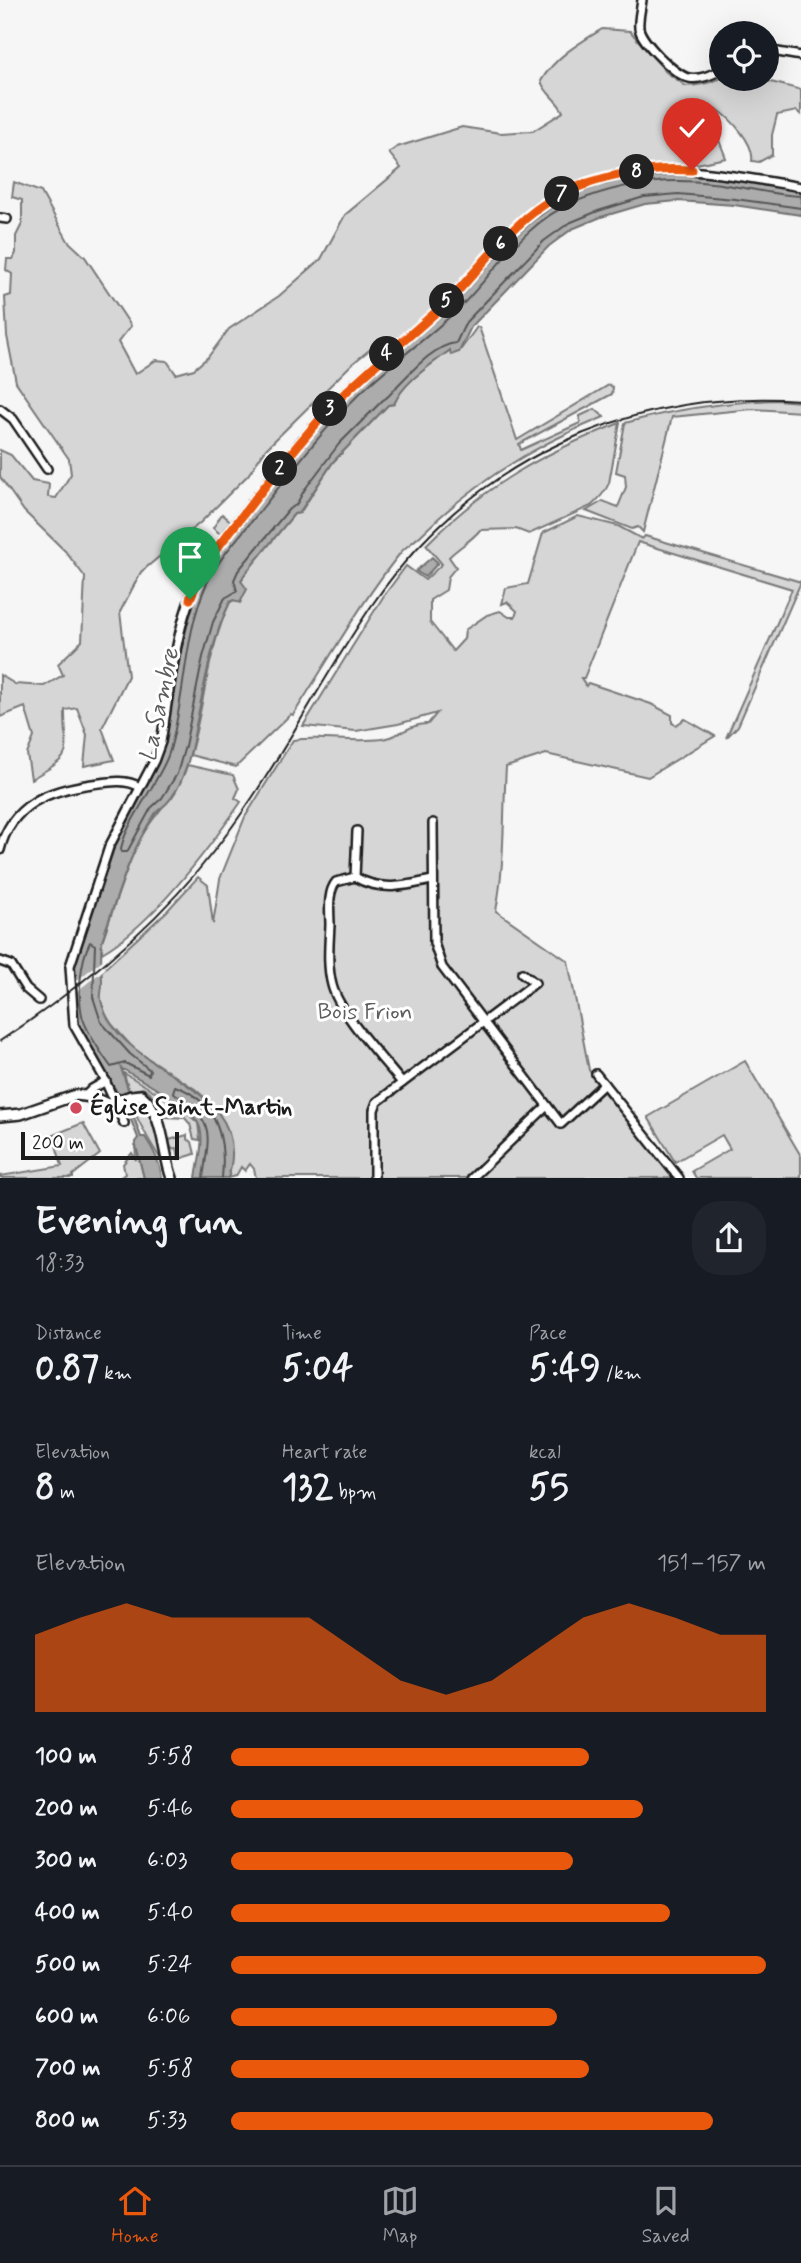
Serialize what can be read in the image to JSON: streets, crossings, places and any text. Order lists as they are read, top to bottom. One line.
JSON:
{"water":["La Sambre"],"parks":["Bois Frion"],"places":["Église Saint-Martin"],"scale_bar":"200 m","page":{"pins":["8","7","6","5","4","3","2"],"scale":"200 m","heading":["Evening run","18:33"],"stats":[["Distance","0.87 km"],["Time","5:04"],["Pace","5:49 /km"],["Elevation","8 m"],["Heart rate","132 bpm"],["kcal","55"]],"chart":["Elevation","151–157 m"],"list":[{"name":"100 m","note":"5:58"},{"name":"200 m","note":"5:46"},{"name":"300 m","note":"6:03"},{"name":"400 m","note":"5:40"},{"name":"500 m","note":"5:24"},{"name":"600 m","note":"6:06"},{"name":"700 m","note":"5:58"},{"name":"800 m","note":"5:33"}],"tabs":["Home","Map","Saved"]}}
